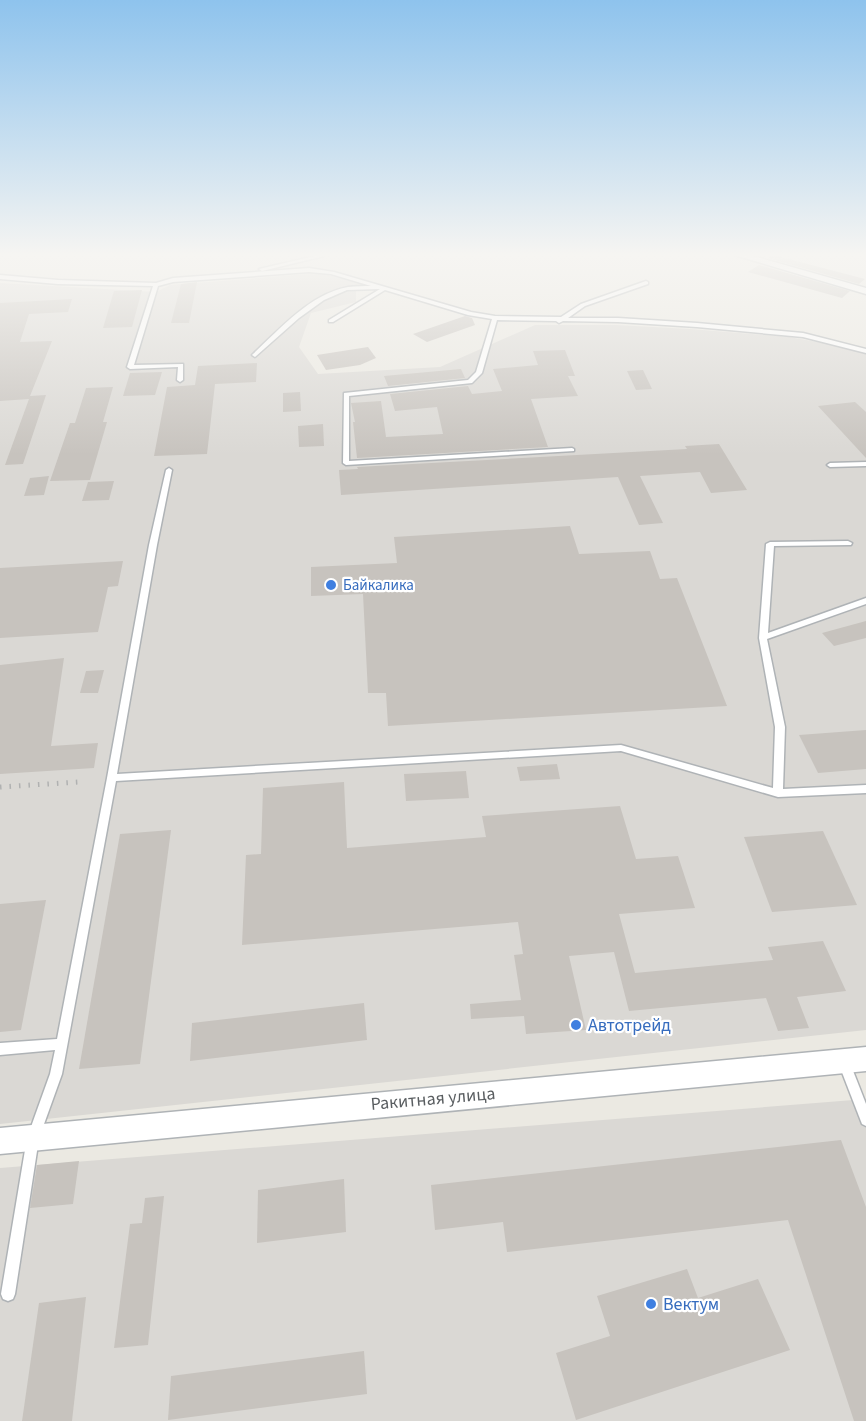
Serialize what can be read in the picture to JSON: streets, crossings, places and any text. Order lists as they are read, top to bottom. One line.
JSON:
{"streets":{"street":["Ракитная улица"]},"places":["Байкалика","Автотрейд","Вектум"]}
